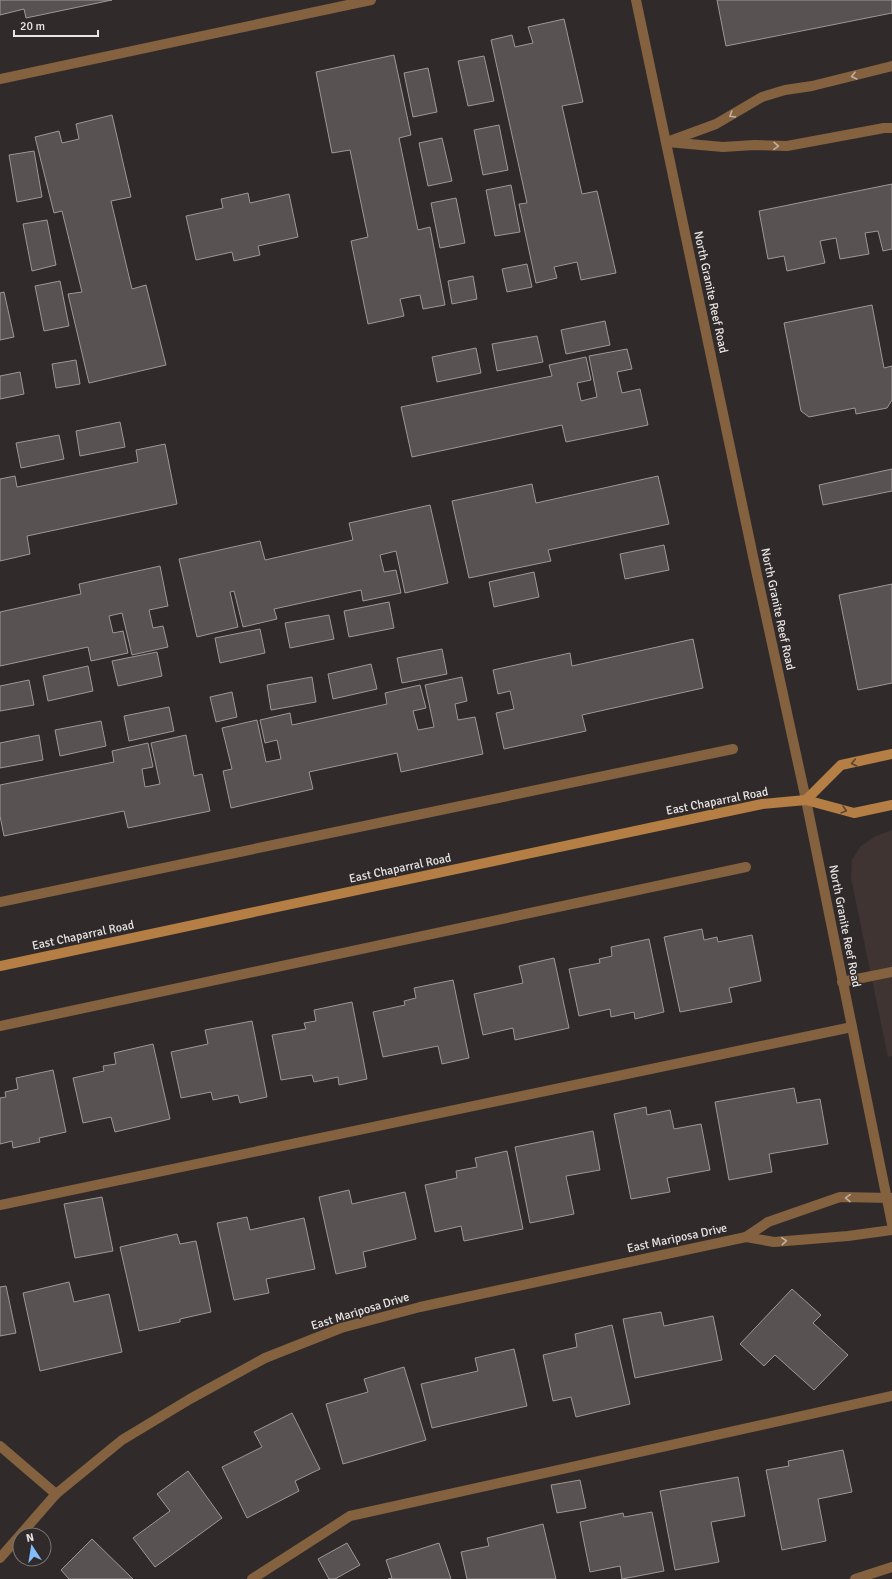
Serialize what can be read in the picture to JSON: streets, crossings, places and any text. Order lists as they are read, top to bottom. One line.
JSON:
{"streets":{"main road":["East Chaparral Road"],"street":["North Granite Reef Road","East Mariposa Drive"]},"crossings":[["North Granite Reef Road","East Chaparral Road"],["North Granite Reef Road","East Mariposa Drive"]],"scale_bar":"20 m","north":"top"}
